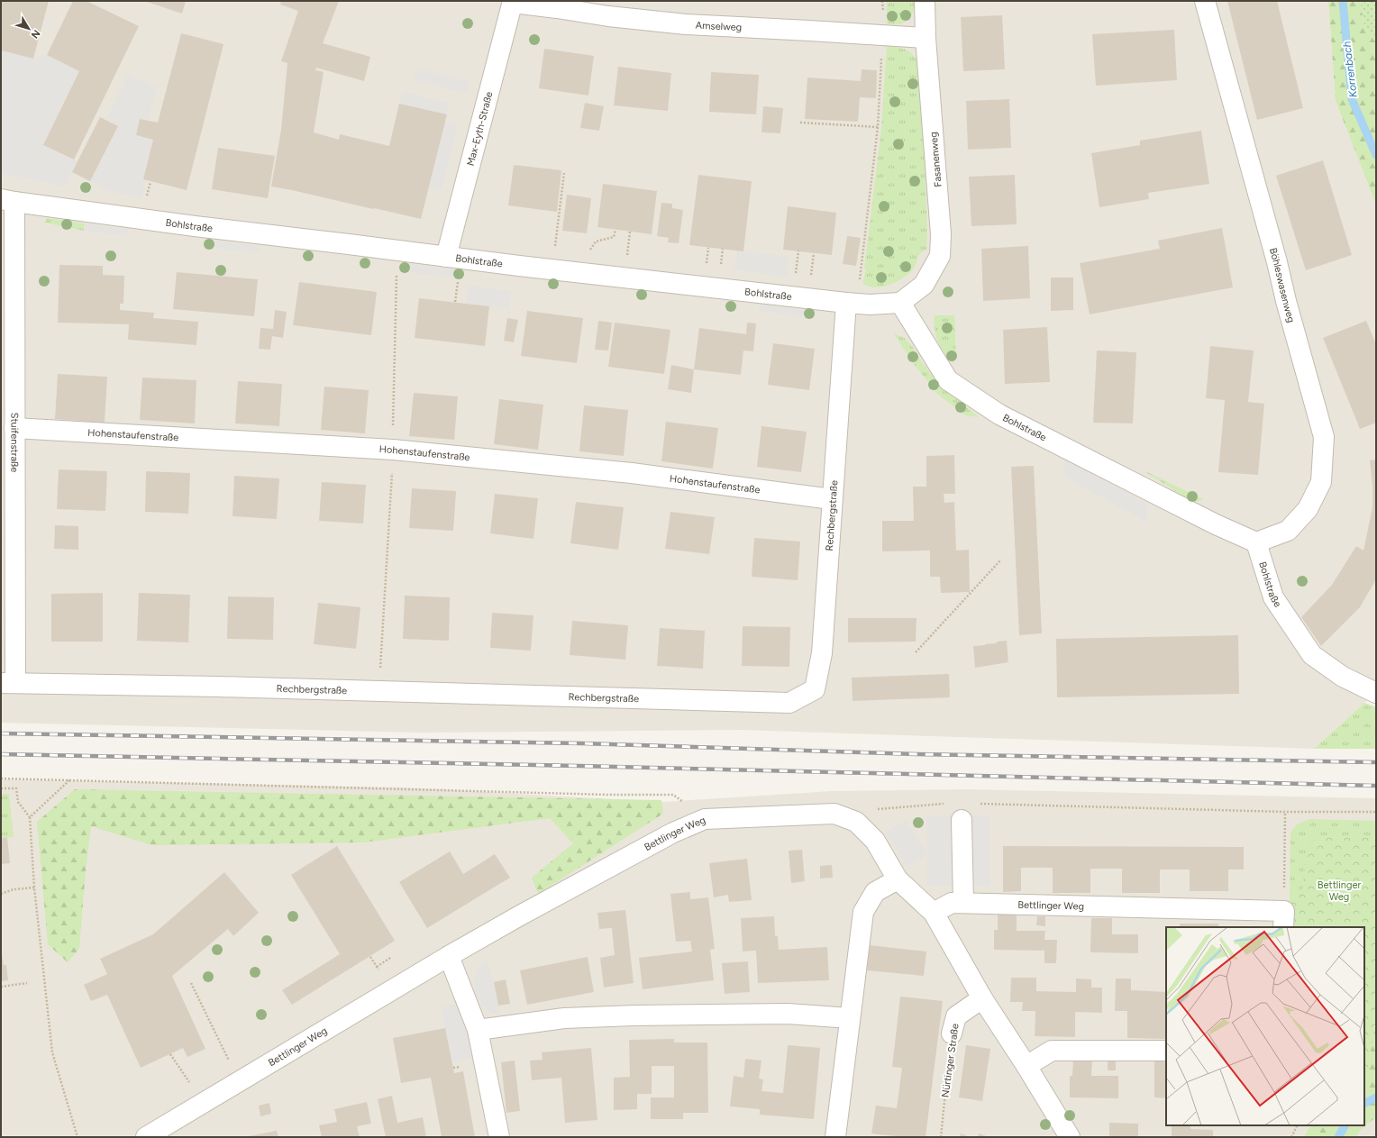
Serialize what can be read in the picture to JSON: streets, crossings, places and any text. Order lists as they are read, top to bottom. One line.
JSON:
{"streets":{"street":["Amselweg","Max-Eyth-Straße","Fasanenweg","Bohlstraße","Böhleswasenweg","Hohenstaufenstraße","Stuifenstraße","Rechbergstraße","Bettlinger Weg","Nürtinger Straße"]},"crossings":[["Amselweg","Max-Eyth-Straße"],["Amselweg","Fasanenweg"],["Max-Eyth-Straße","Bohlstraße"],["Fasanenweg","Bohlstraße"],["Bohlstraße","Böhleswasenweg"],["Bohlstraße","Stuifenstraße"],["Bohlstraße","Rechbergstraße"],["Hohenstaufenstraße","Stuifenstraße"],["Hohenstaufenstraße","Rechbergstraße"],["Stuifenstraße","Rechbergstraße"],["Bettlinger Weg","Nürtinger Straße"]],"water":["Korrenbach"],"parks":["Bettlinger Weg"],"north":"bottom right"}
